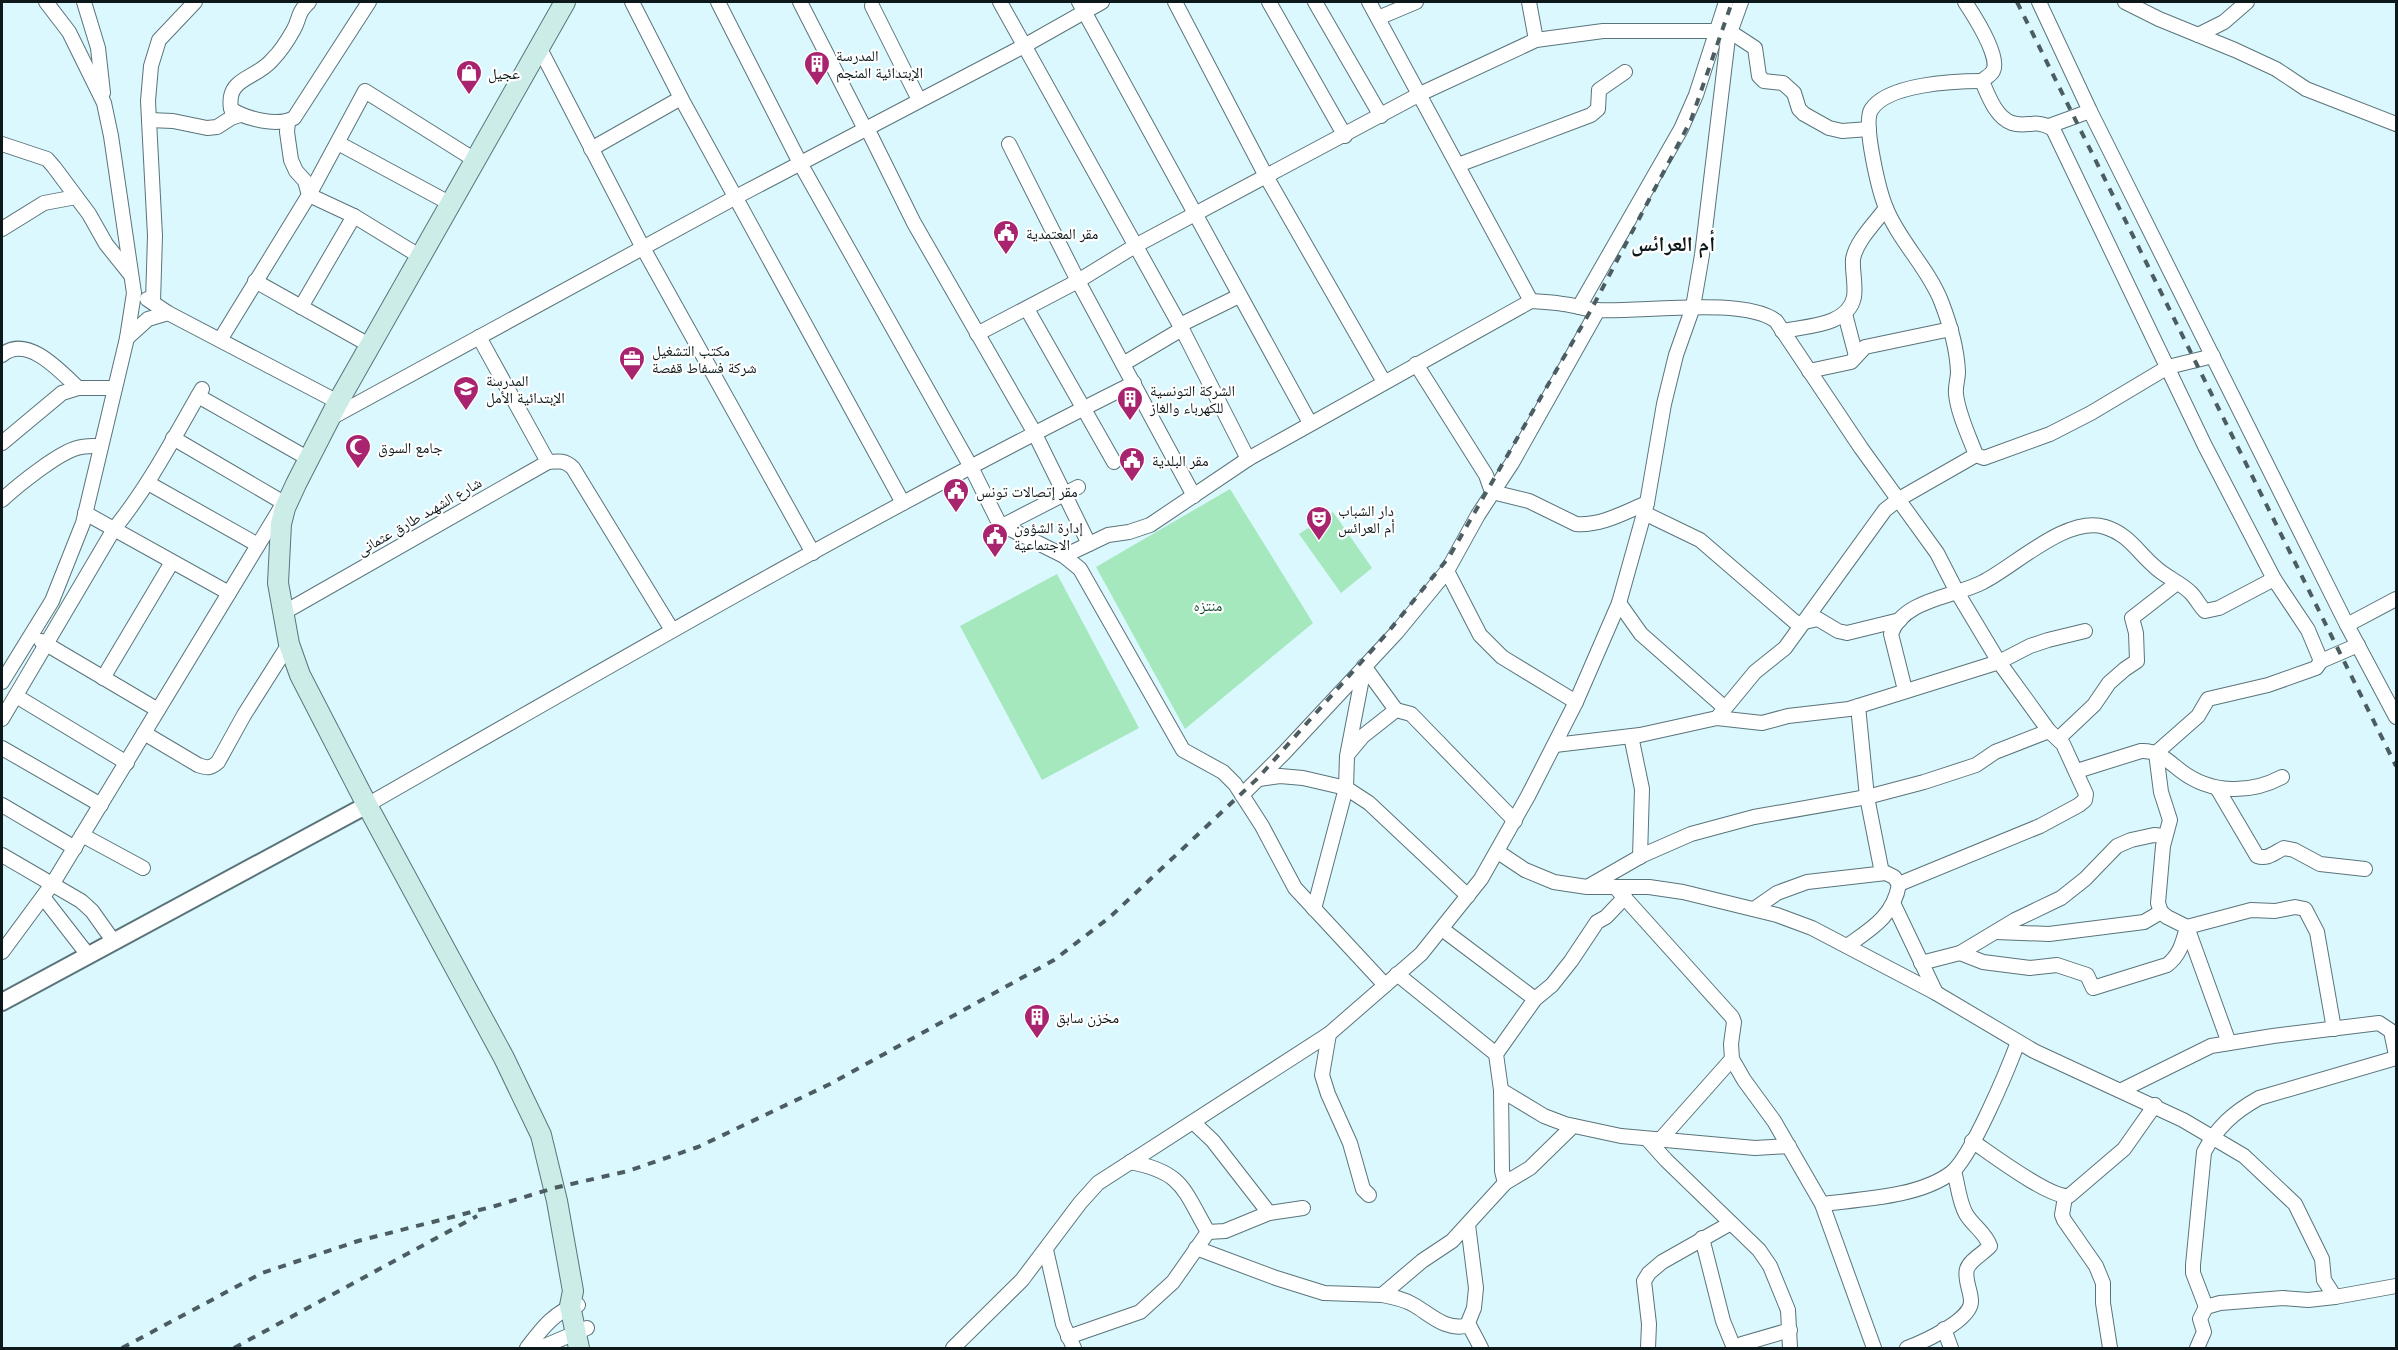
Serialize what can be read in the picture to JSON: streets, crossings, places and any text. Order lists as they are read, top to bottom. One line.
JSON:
{"streets":{"street":["شارع الشهىد طارق عثمانى"]},"districts":["أم العرائس"],"parks":["منتزه"],"places":{"building":["المدرسة الإبتدائية المنجم","الشركة التونسية للكهرباء والغاز","مخزن سابق"],"shop":["عجيل"],"public building":["مقر المعتمدية","مقر البلدية","مقر إتصالات تونس","إدارة الشؤون الاجتماعية"],"office":["مكتب التشغيل شركة فسفاط قفصة"],"school or university":["المدرسة الإبتدائية الأمل"],"mosque":["جامع السوق"],"theatre":["دار الشباب أم العرائس"]}}
